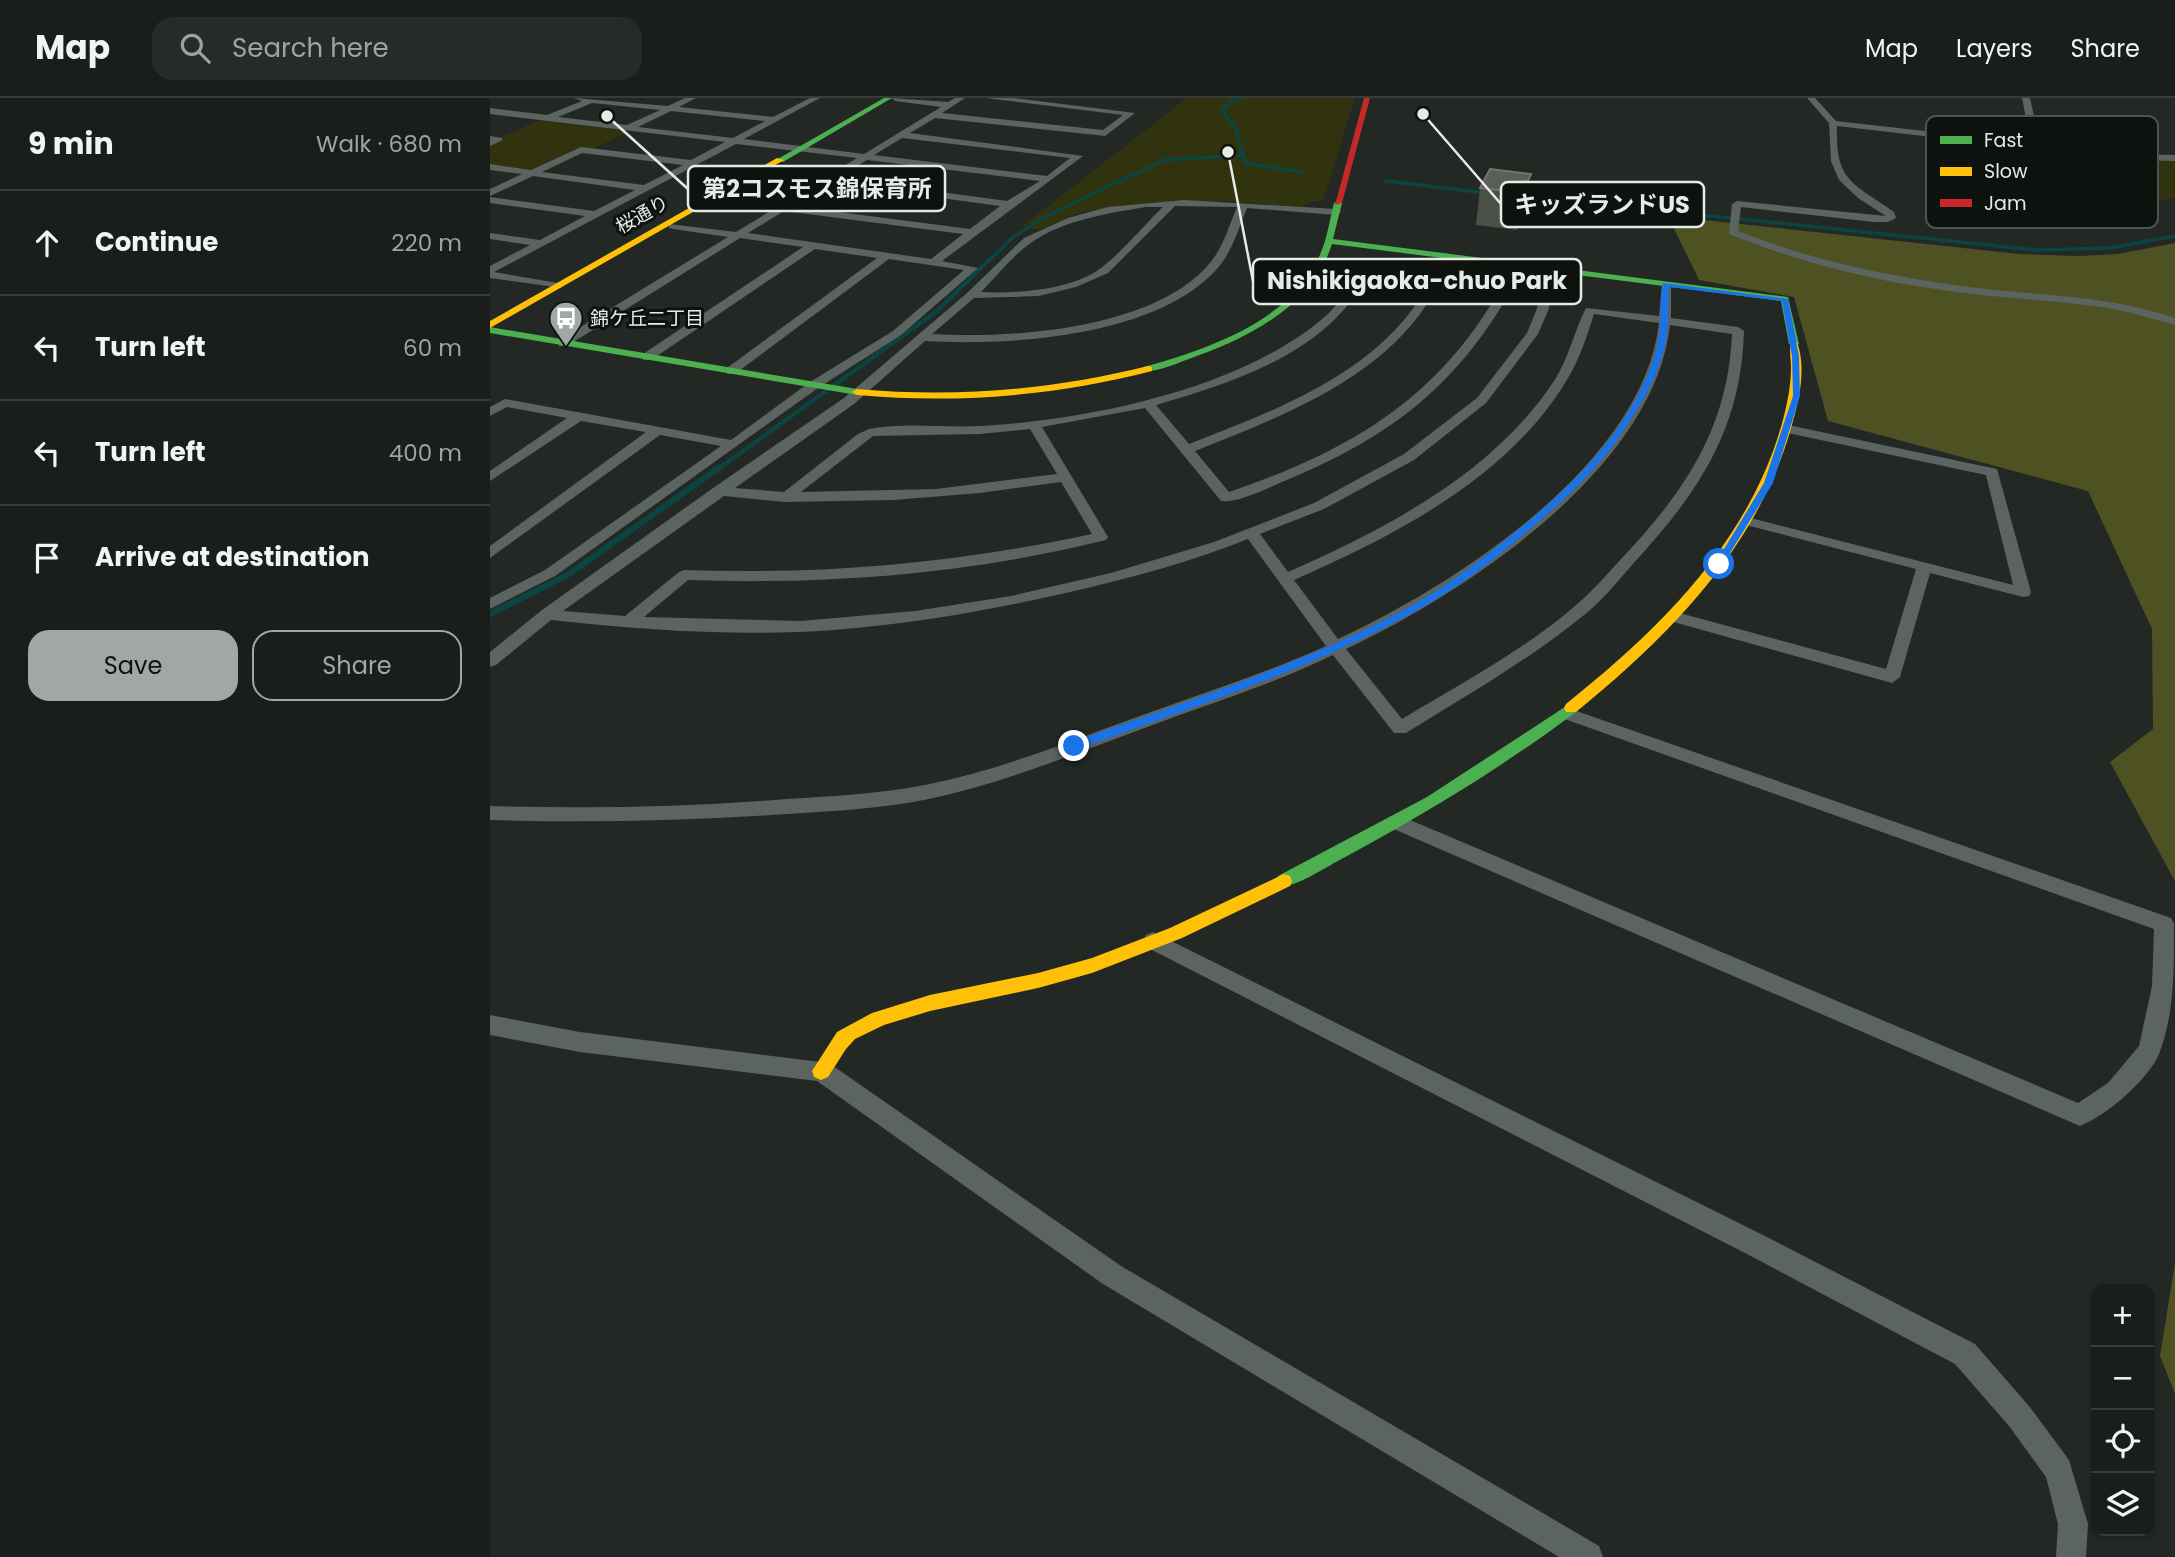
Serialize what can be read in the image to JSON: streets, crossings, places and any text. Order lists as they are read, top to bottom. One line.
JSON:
{"streets":{"street":["桜通り"]},"places":{"other":["キッズランドUS","第2コスモス錦保育所","Nishikigaoka-chuo Park"],"bus stop":["錦ケ丘二丁目"]},"legend":["Fast","Slow","Jam"],"page":{"header":"Map","search":"Search here","nav":["Map","Layers","Share"],"heading":["9 min","Walk · 680 m"],"list":[["Continue","220 m"],["Turn left","60 m"],["Turn left","400 m"],"Arrive at destination"],"buttons":["Save","Share"],"map_buttons":["+","−"]}}
